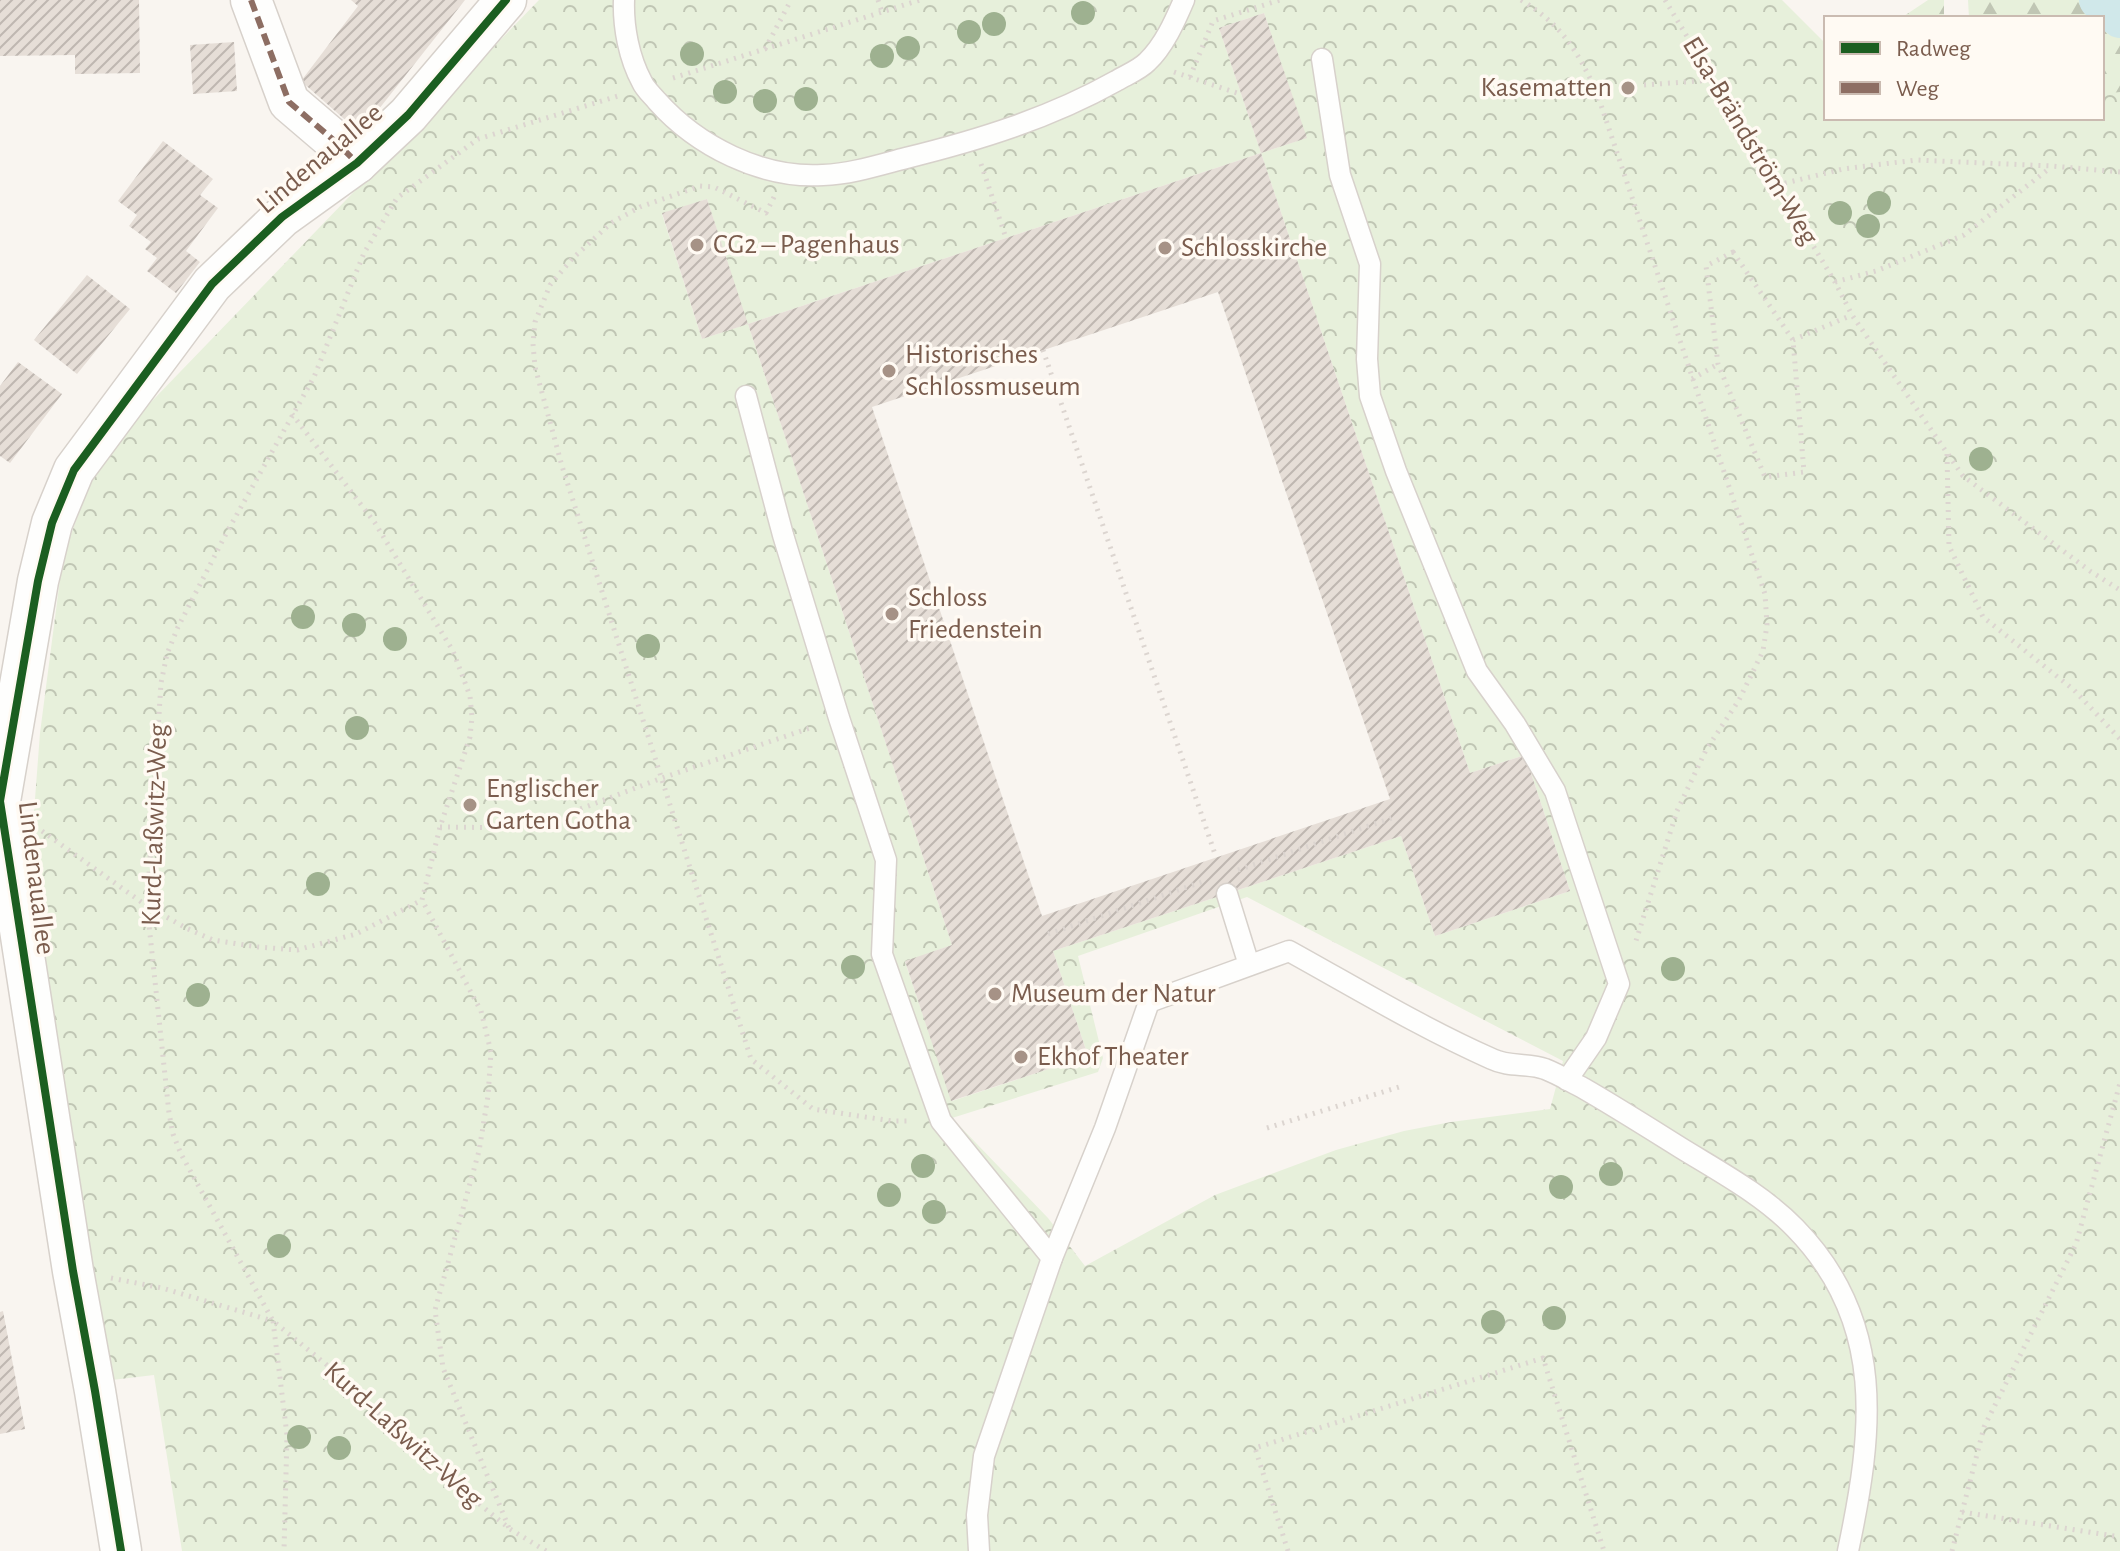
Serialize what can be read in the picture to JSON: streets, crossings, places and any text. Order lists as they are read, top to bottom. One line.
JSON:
{"streets":{"street":["Lindenauallee"],"path":["Elsa-Brändström-Weg","Kurd-Laßwitz-Weg"]},"places":["Kasematten","CG2 – Pagenhaus","Schlosskirche","Historisches Schlossmuseum","Schloss Friedenstein","Englischer Garten Gotha","Museum der Natur","Ekhof Theater"],"legend":["Radweg","Weg"]}
